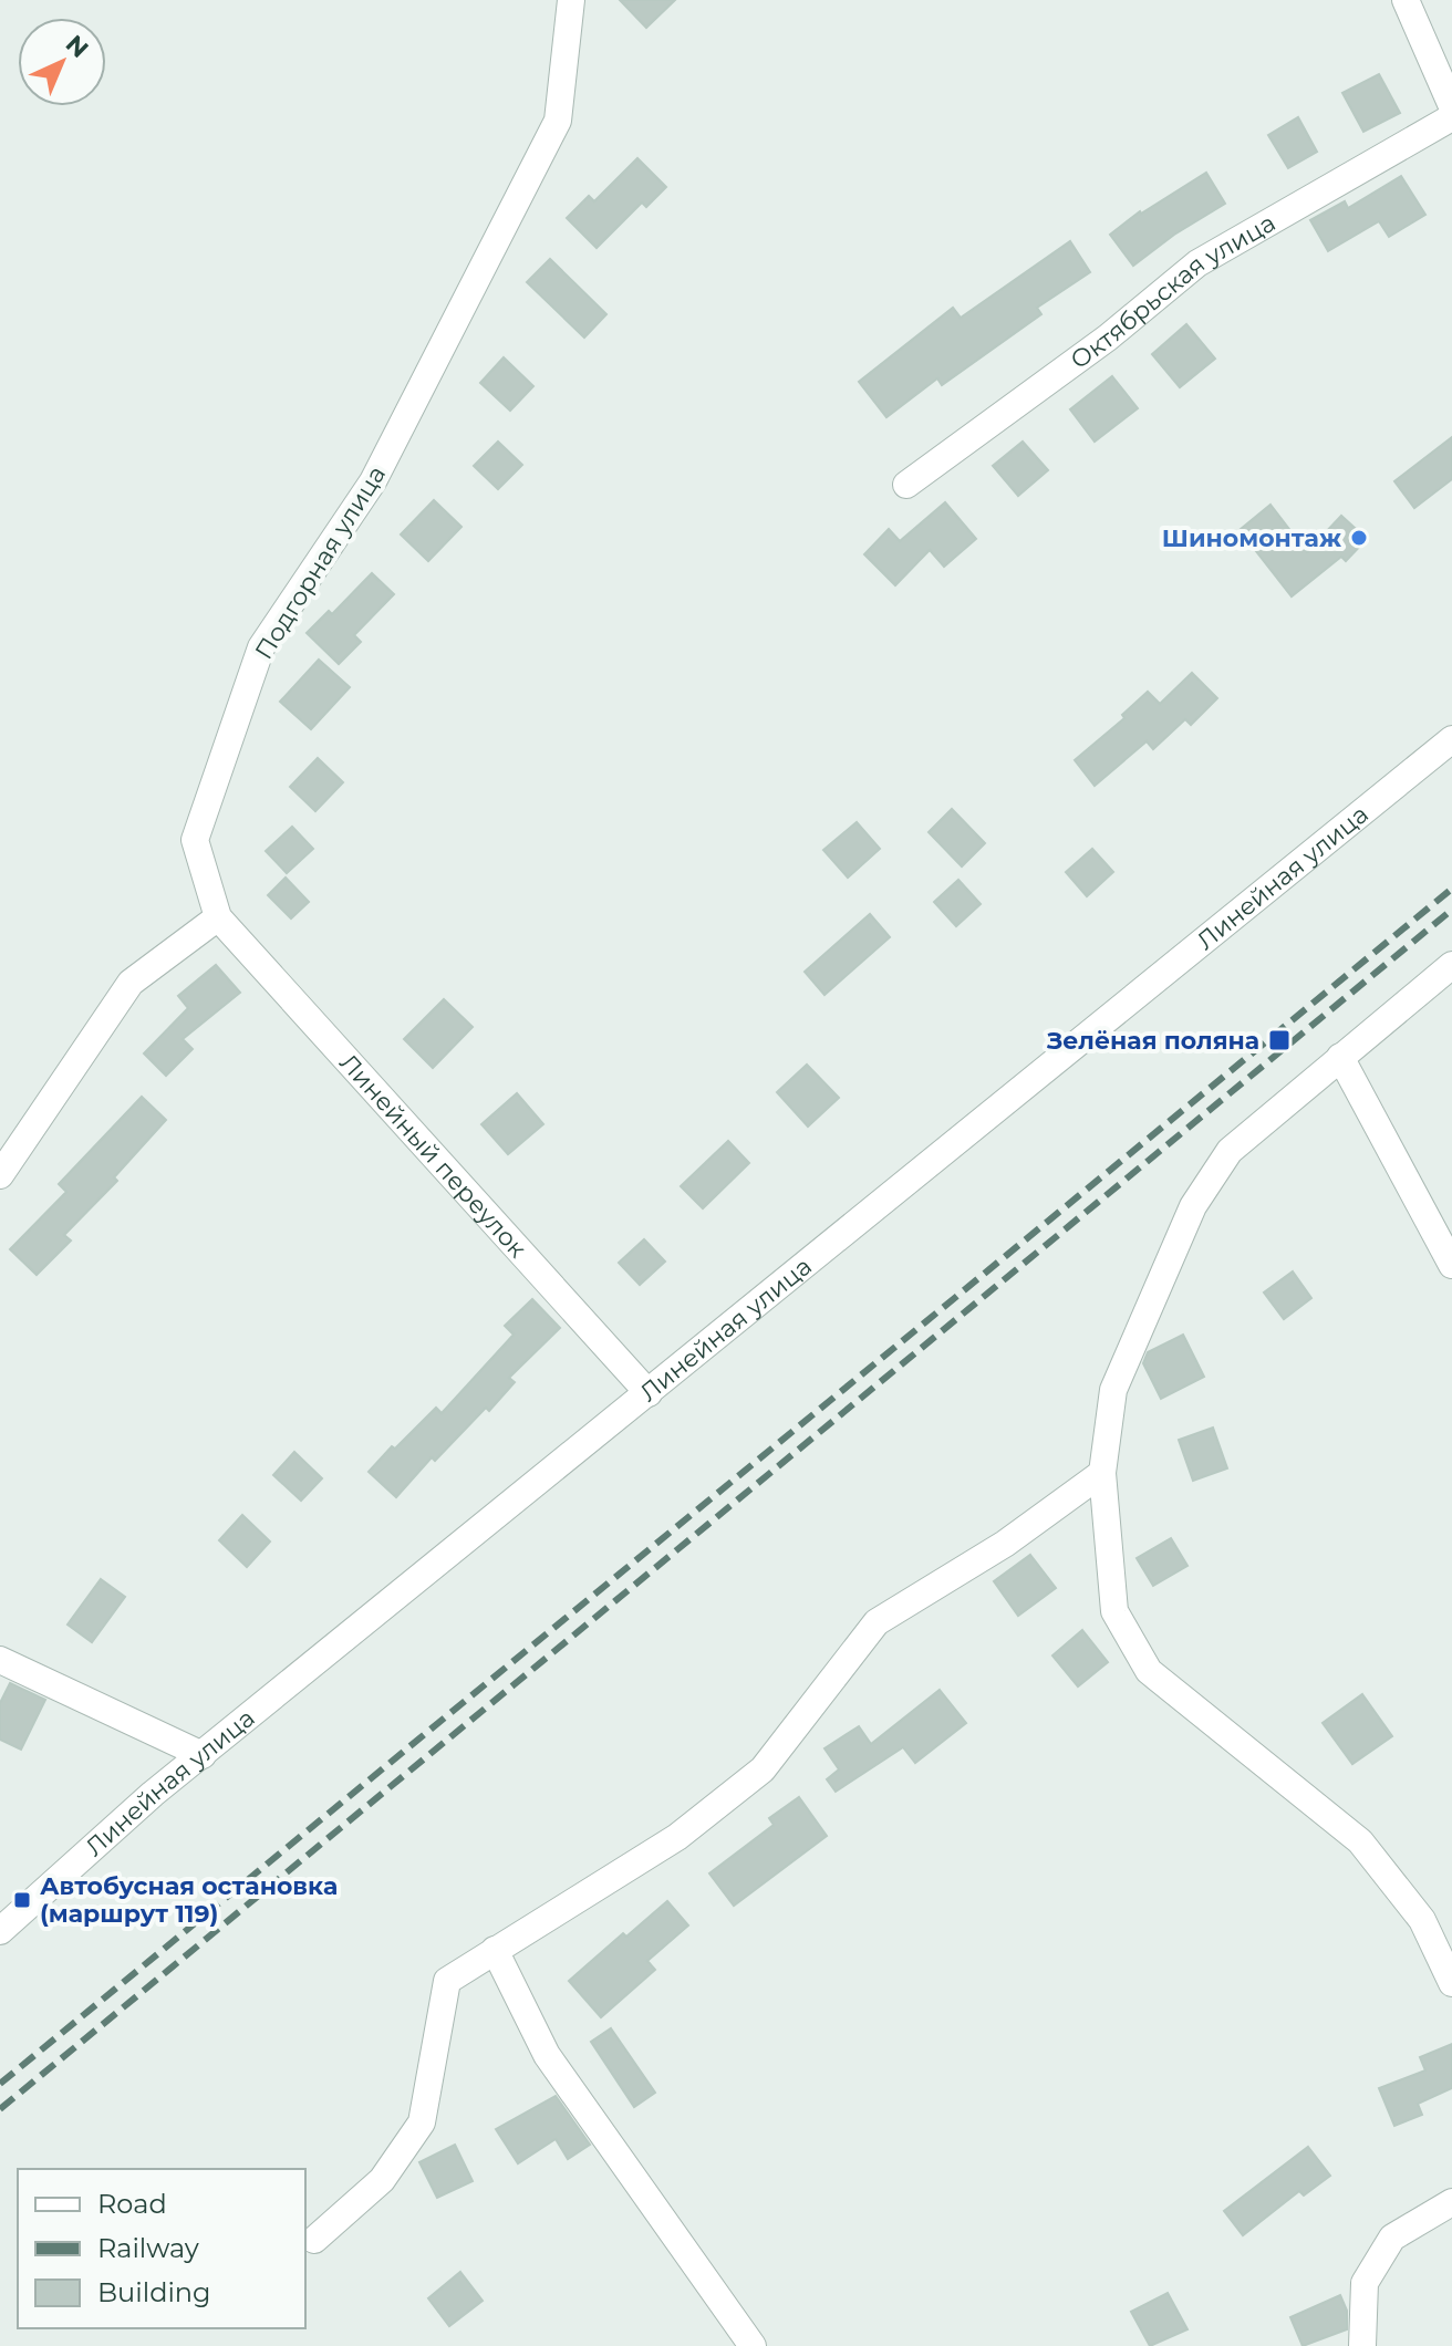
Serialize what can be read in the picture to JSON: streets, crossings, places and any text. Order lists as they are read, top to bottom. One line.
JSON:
{"streets":{"street":["Октябрьская улица","Подгорная улица","Линейная улица","Линейный переулок"]},"crossings":[["Подгорная улица","Линейный переулок"],["Линейная улица","Линейный переулок"]],"places":{"other":["Шиномонтаж"],"transit":["Зелёная поляна","Автобусная остановка (маршрут 119)"]},"legend":["Road","Railway","Building"],"north":"top right"}
